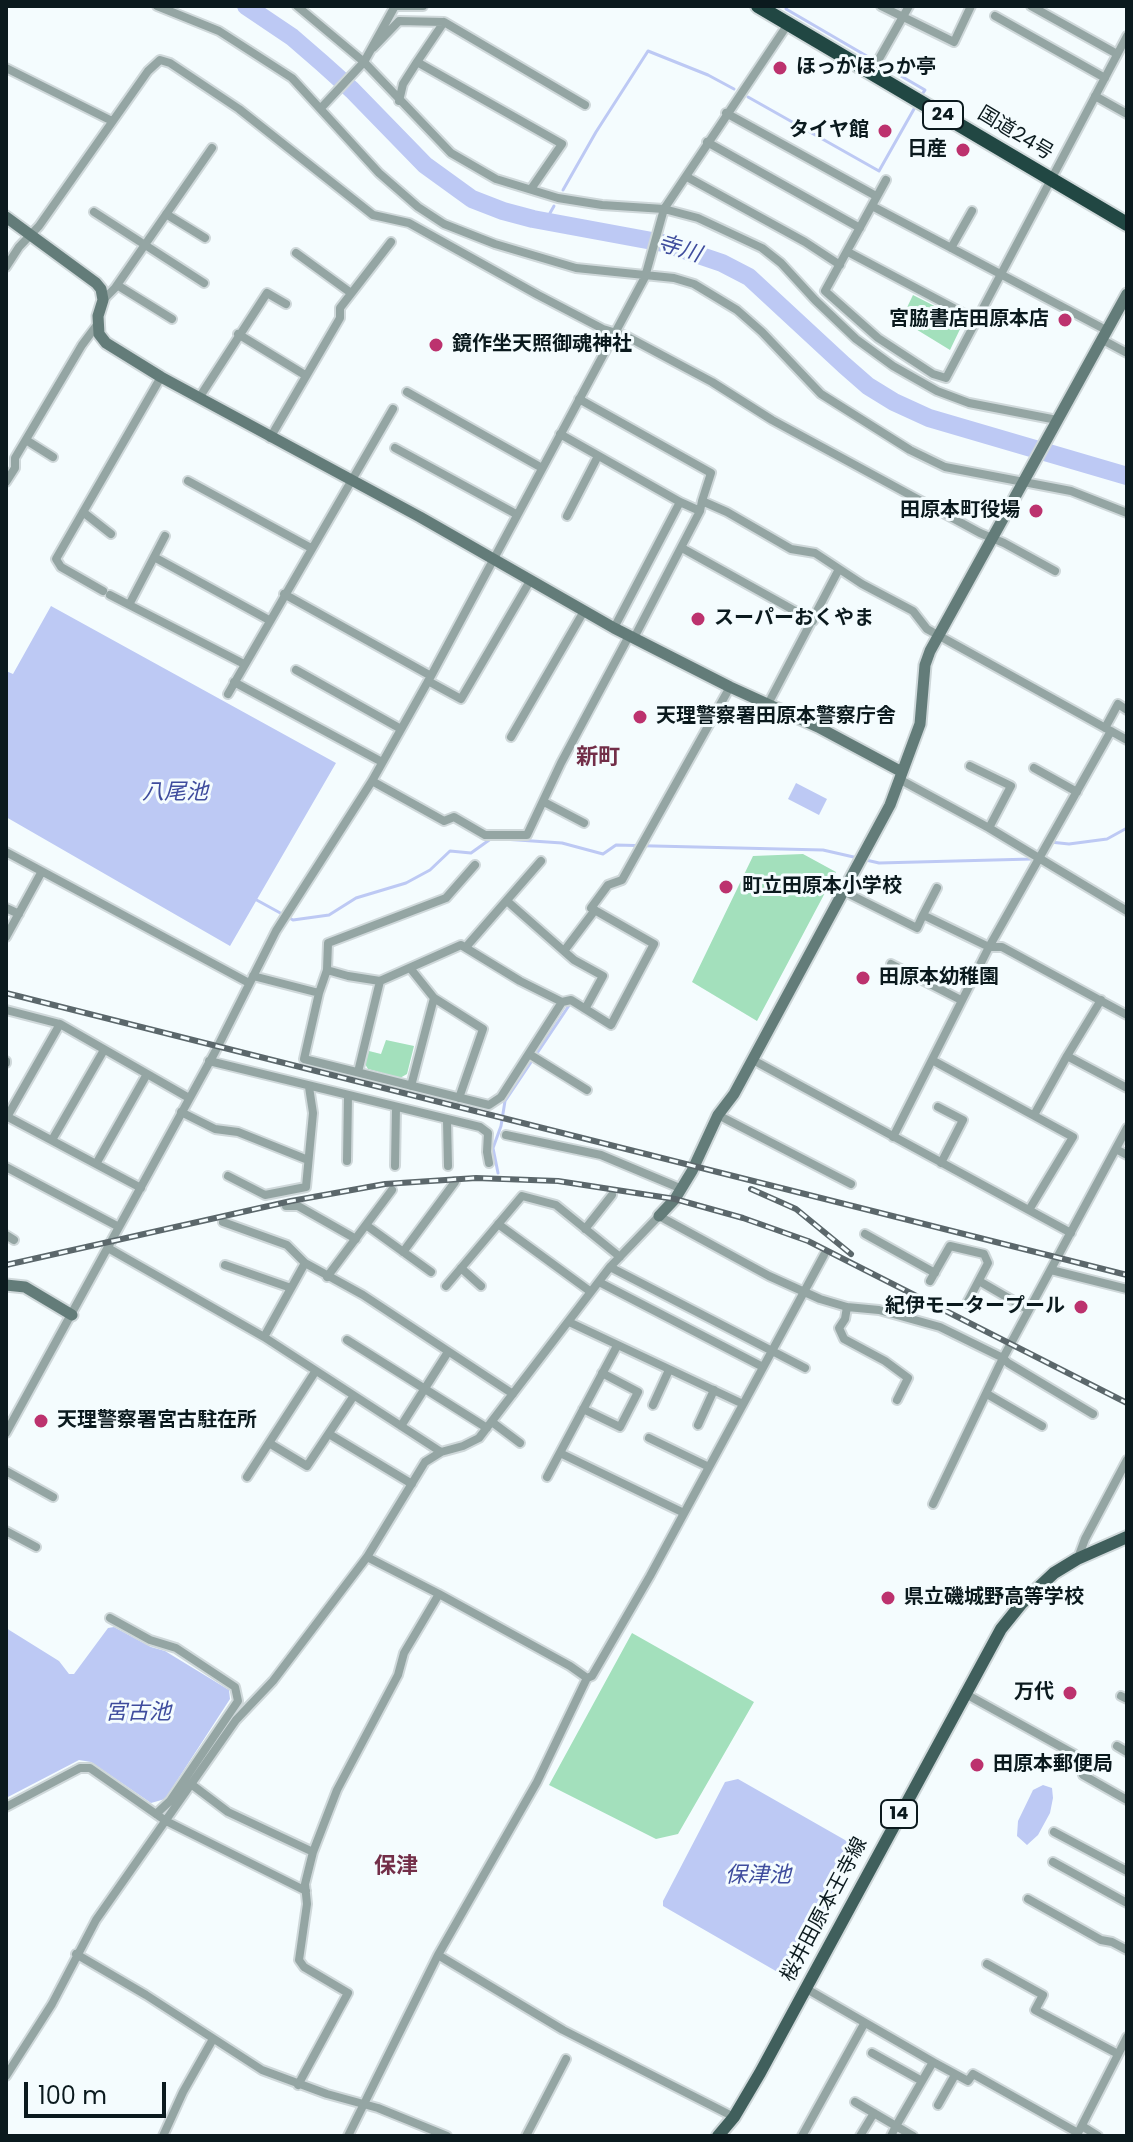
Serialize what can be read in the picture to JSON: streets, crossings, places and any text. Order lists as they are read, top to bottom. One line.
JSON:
{"streets":{"highway":["24","国道24号"],"main road":["14","桜井田原本王寺線"]},"districts":["新町","保津"],"water":["寺川","八尾池","宮古池","保津池"],"places":["ほっかほっか亭","タイヤ館","日産","宮脇書店田原本店","鏡作坐天照御魂神社","田原本町役場","スーパーおくやま","天理警察署田原本警察庁舎","町立田原本小学校","田原本幼稚園","紀伊モータープール","天理警察署宮古駐在所","県立磯城野高等学校","万代","田原本郵便局"],"scale_bar":"100 m"}
